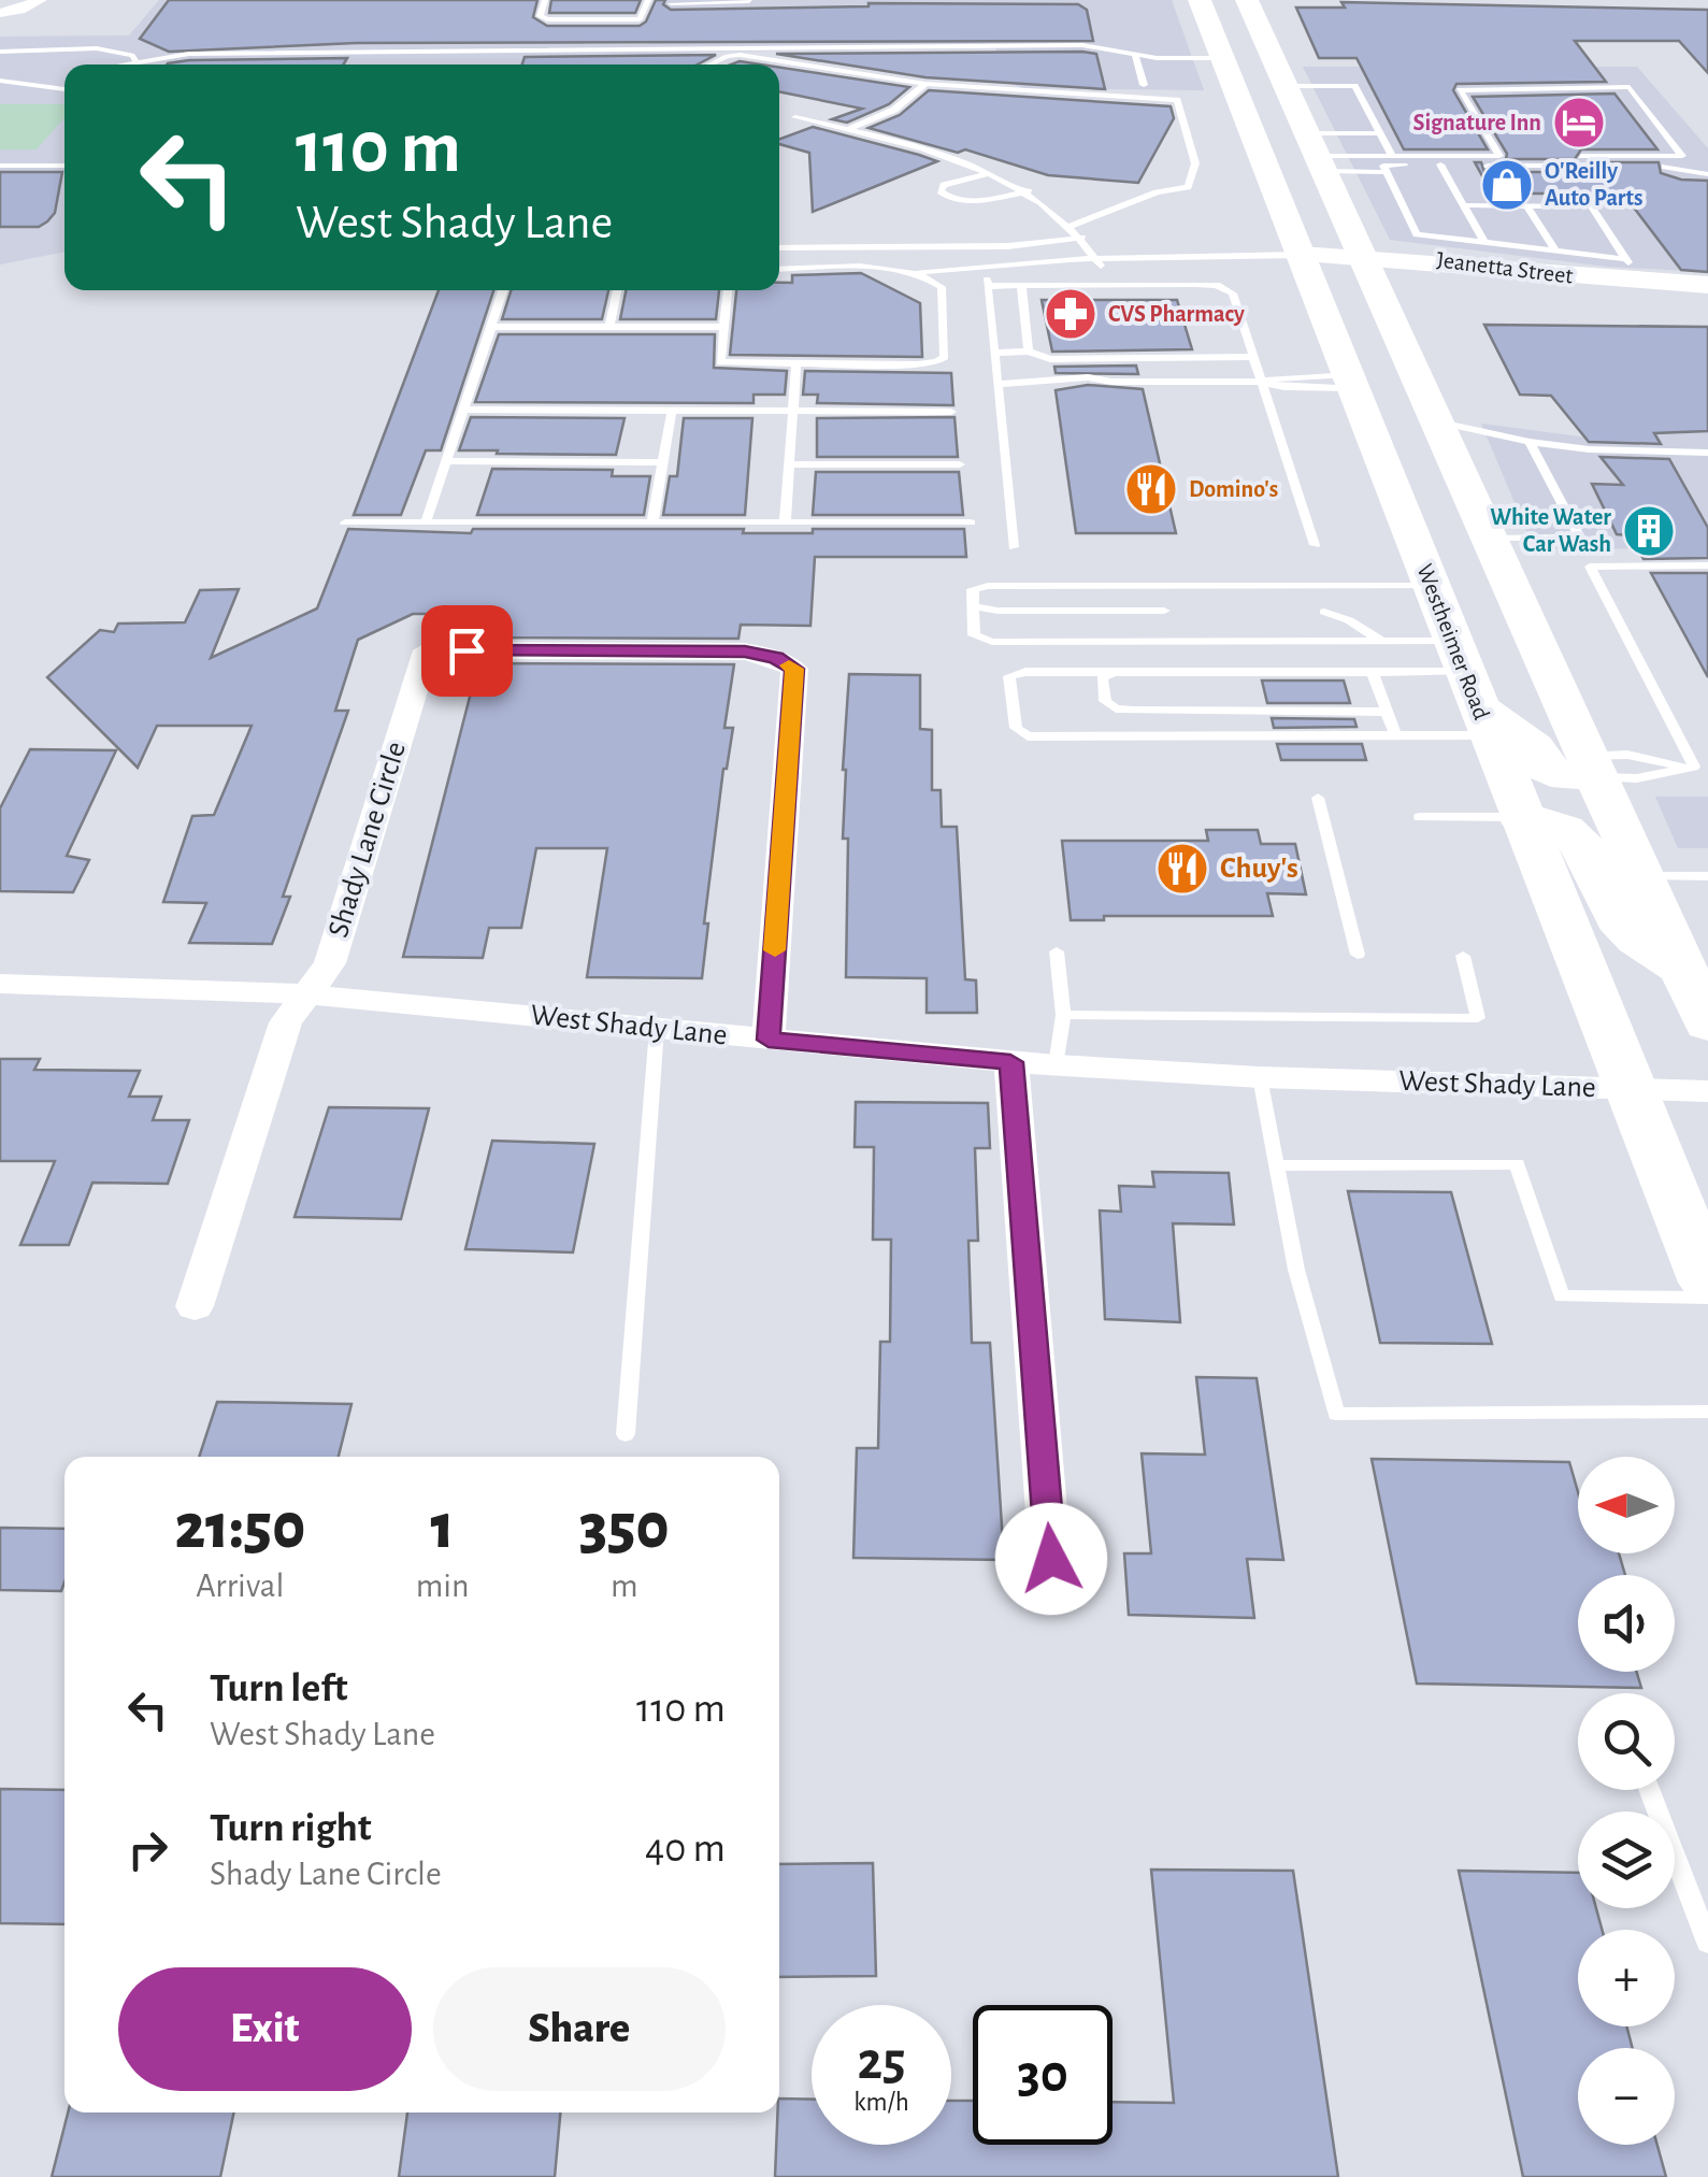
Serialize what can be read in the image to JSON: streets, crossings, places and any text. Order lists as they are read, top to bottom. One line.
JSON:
{"streets":{"main road":["Westheimer Road"],"street":["Jeanetta Street","Shady Lane Circle","West Shady Lane"]},"crossings":[["Jeanetta Street","Westheimer Road"],["Westheimer Road","West Shady Lane"],["Shady Lane Circle","West Shady Lane"]],"places":{"hotel":["Signature Inn"],"shop":["O'Reilly Auto Parts"],"pharmacy":["CVS Pharmacy"],"restaurant":["Domino's","Chuy's"],"building":["White Water Car Wash"]},"north":"left","page":{"turn":["110 m","West Shady Lane"],"map_buttons":["+","−"],"eta":["21:50","Arrival","1","min","350","m"],"list":[{"name":"Turn left","note":"West Shady Lane","value":"110 m"},{"name":"Turn right","note":"Shady Lane Circle","value":"40 m"}],"buttons":["Exit","Share"],"speed":"25 km/h","limit":"30"}}
